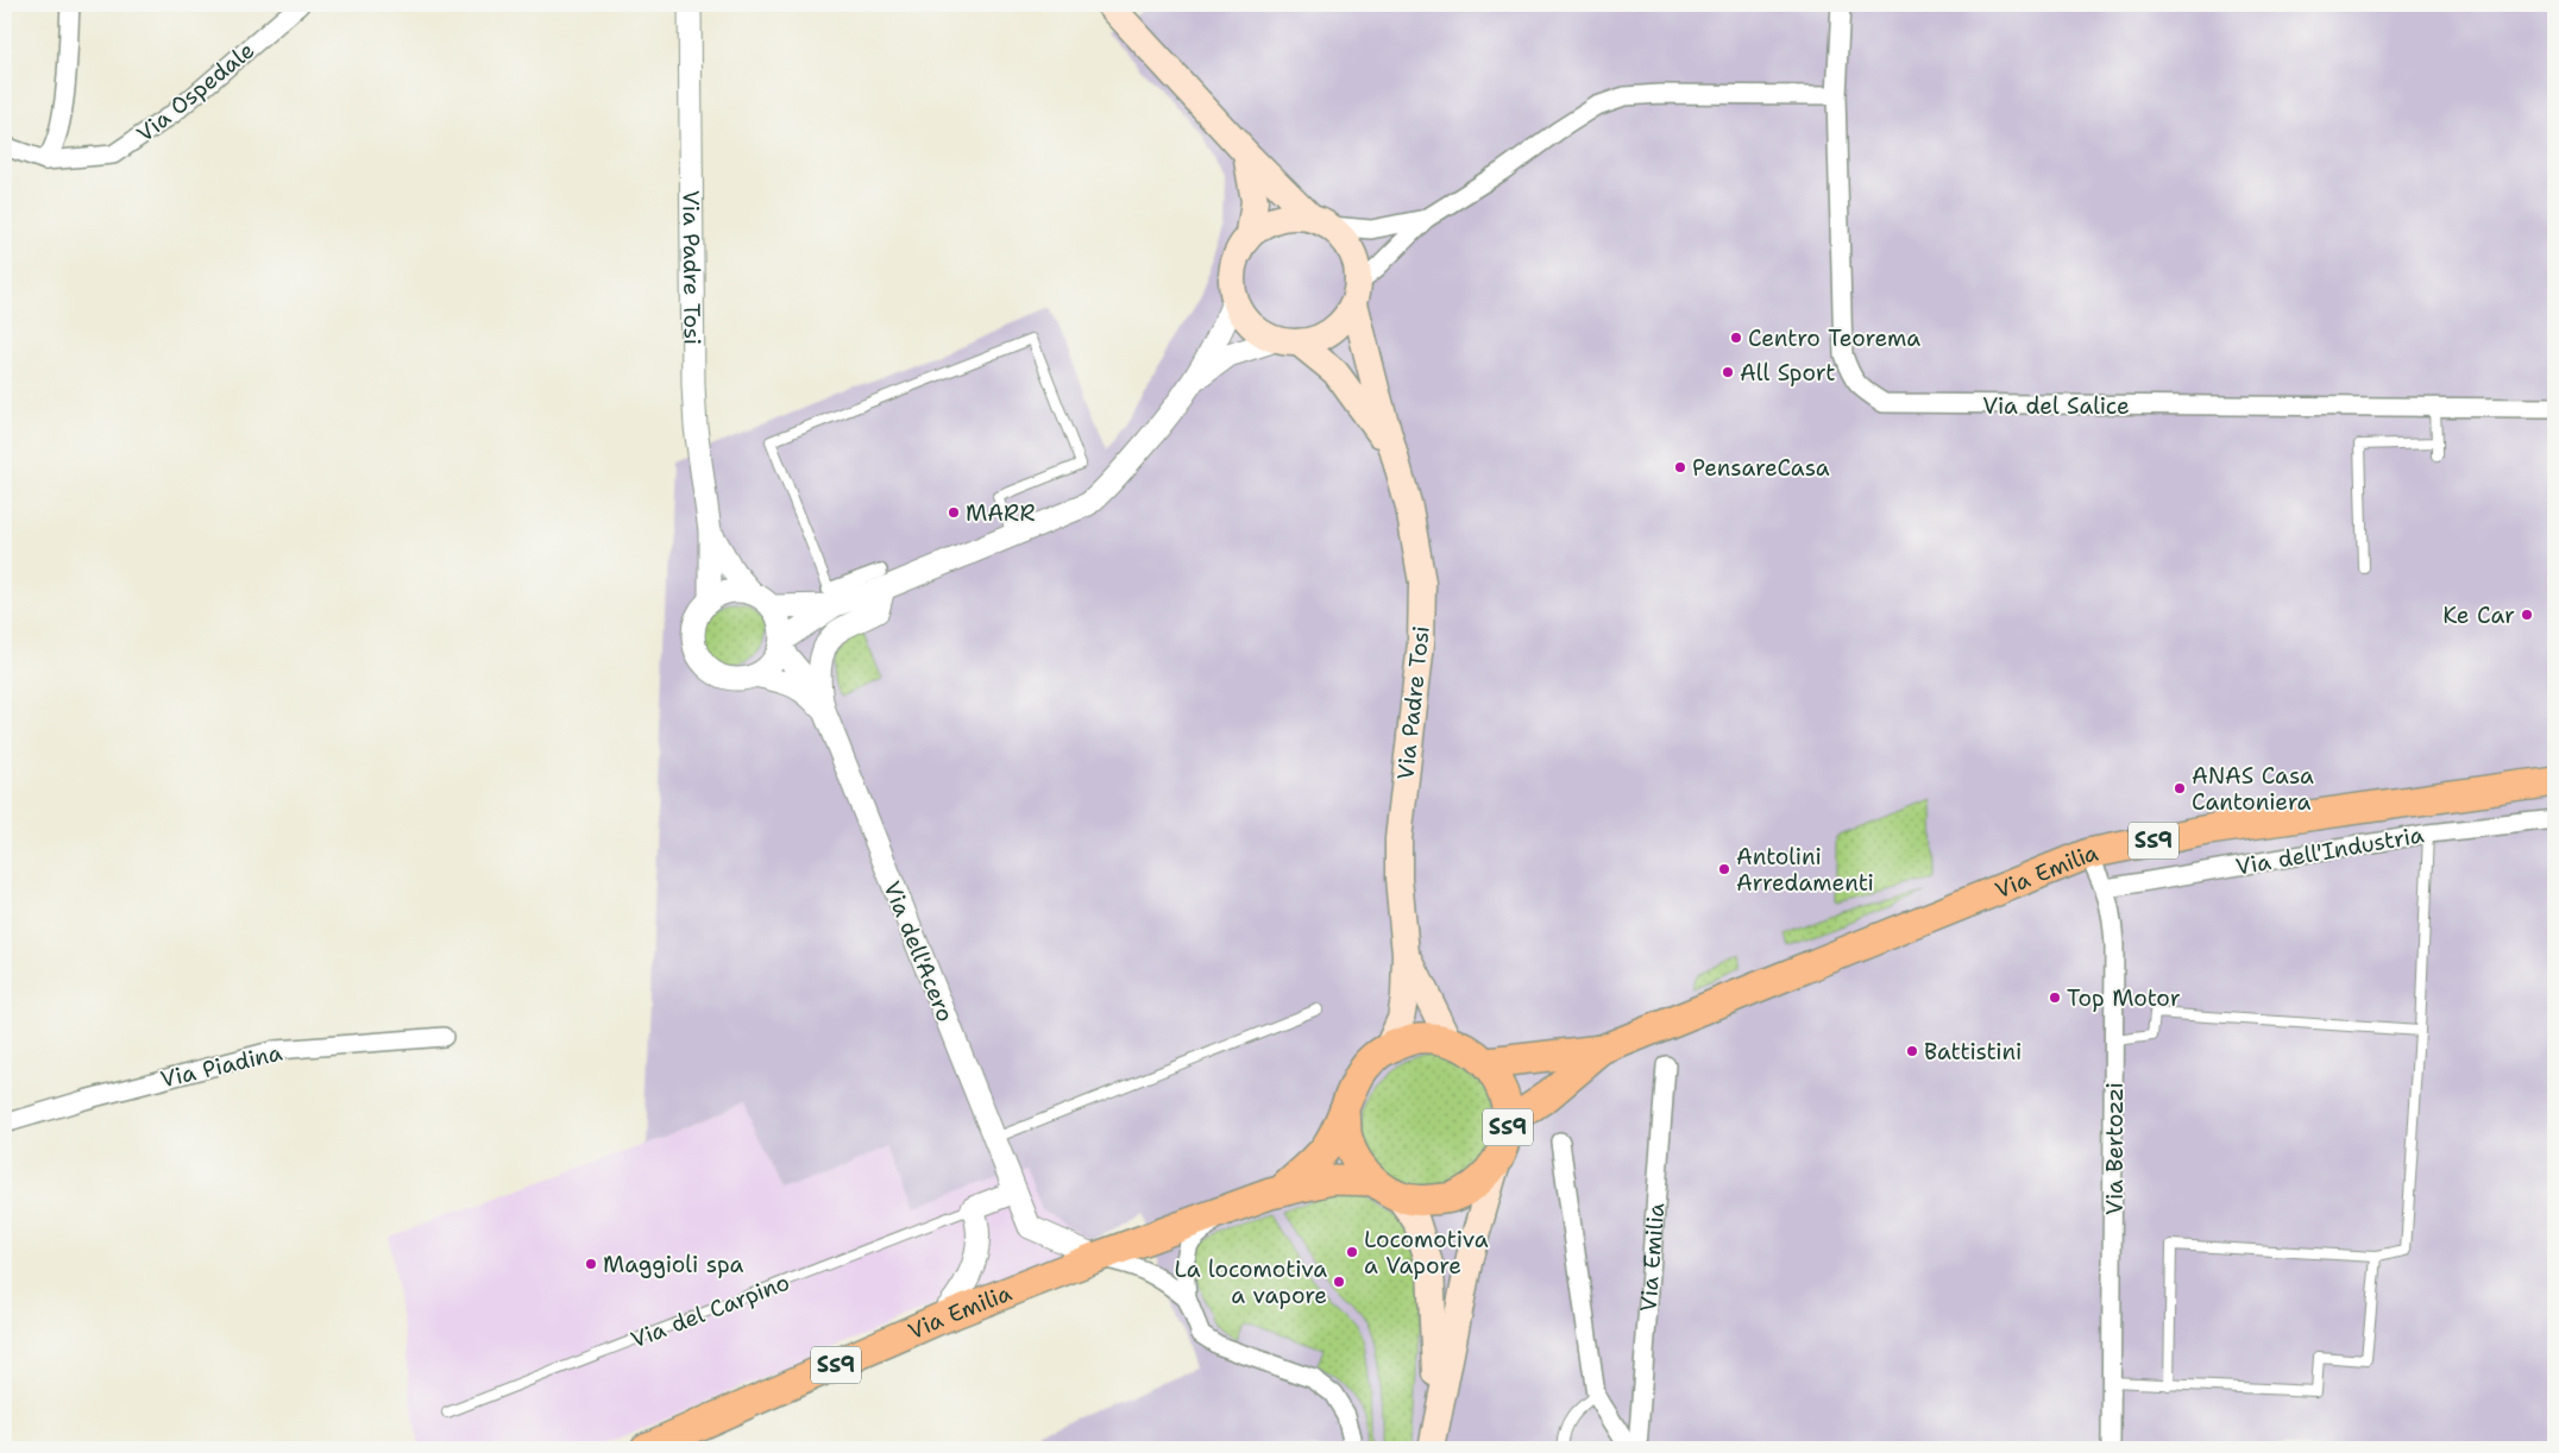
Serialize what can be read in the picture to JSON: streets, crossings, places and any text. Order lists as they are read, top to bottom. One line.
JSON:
{"streets":{"main road":["Via Padre Tosi","SS9","Via Emilia"],"street":["Via Ospedale","Via del Salice","Via dell'Industria","Via dell'Acero","Via Piadina","Via Bertozzi"],"lane":["Via del Carpino"]},"crossings":[["Via Padre Tosi","Via Emilia"],["Via Padre Tosi","Via dell'Acero"],["Via dell'Industria","Via Bertozzi"],["Via Emilia","Via dell'Acero"],["Via Emilia","Via Bertozzi"]],"places":["Centro Teorema","All Sport","PensareCasa","MARR","Ke Car","ANAS Casa Cantoniera","Antolini Arredamenti","Top Motor","Battistini","Locomotiva a Vapore","Maggioli spa","La locomotiva a vapore"]}
